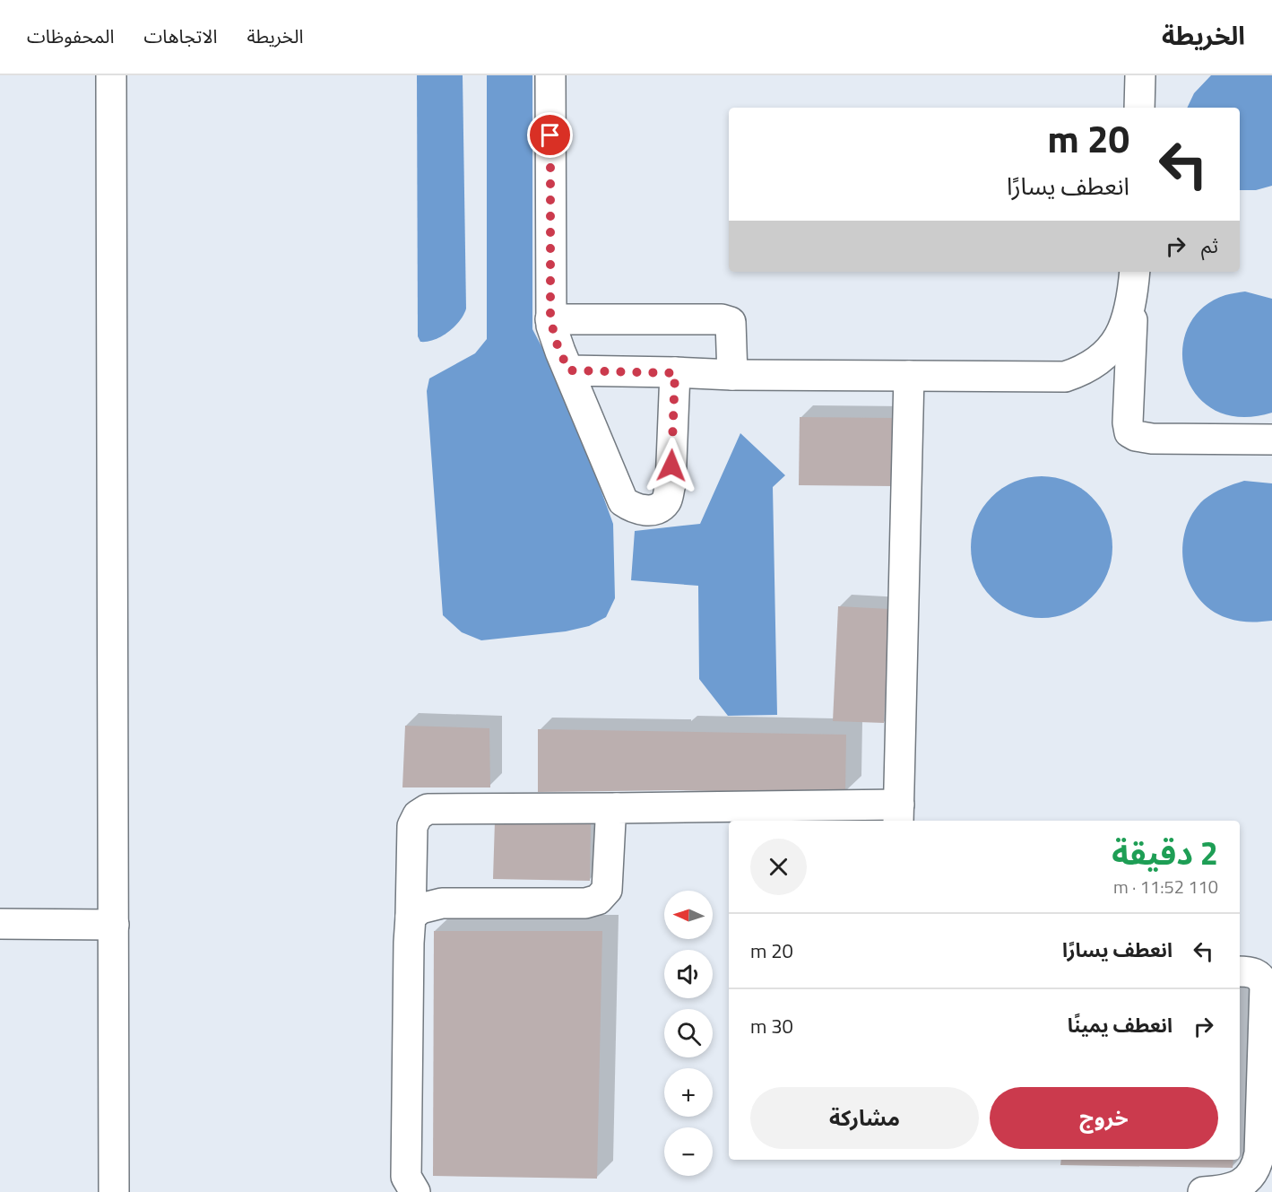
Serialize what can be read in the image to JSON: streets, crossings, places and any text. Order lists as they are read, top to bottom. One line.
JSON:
{"north":"left","page":{"header":"الخريطة","nav":["الخريطة","الاتجاهات","المحفوظات"],"turn":["20 m","انعطف يسارًا"],"then":"ثم","heading":["2 دقيقة","110 m · 11:52"],"map_buttons":["+","−"],"list":[{"name":"انعطف يسارًا","value":"20 m"},{"name":"انعطف يمينًا","value":"30 m"}],"buttons":["خروج","مشاركة"]}}
